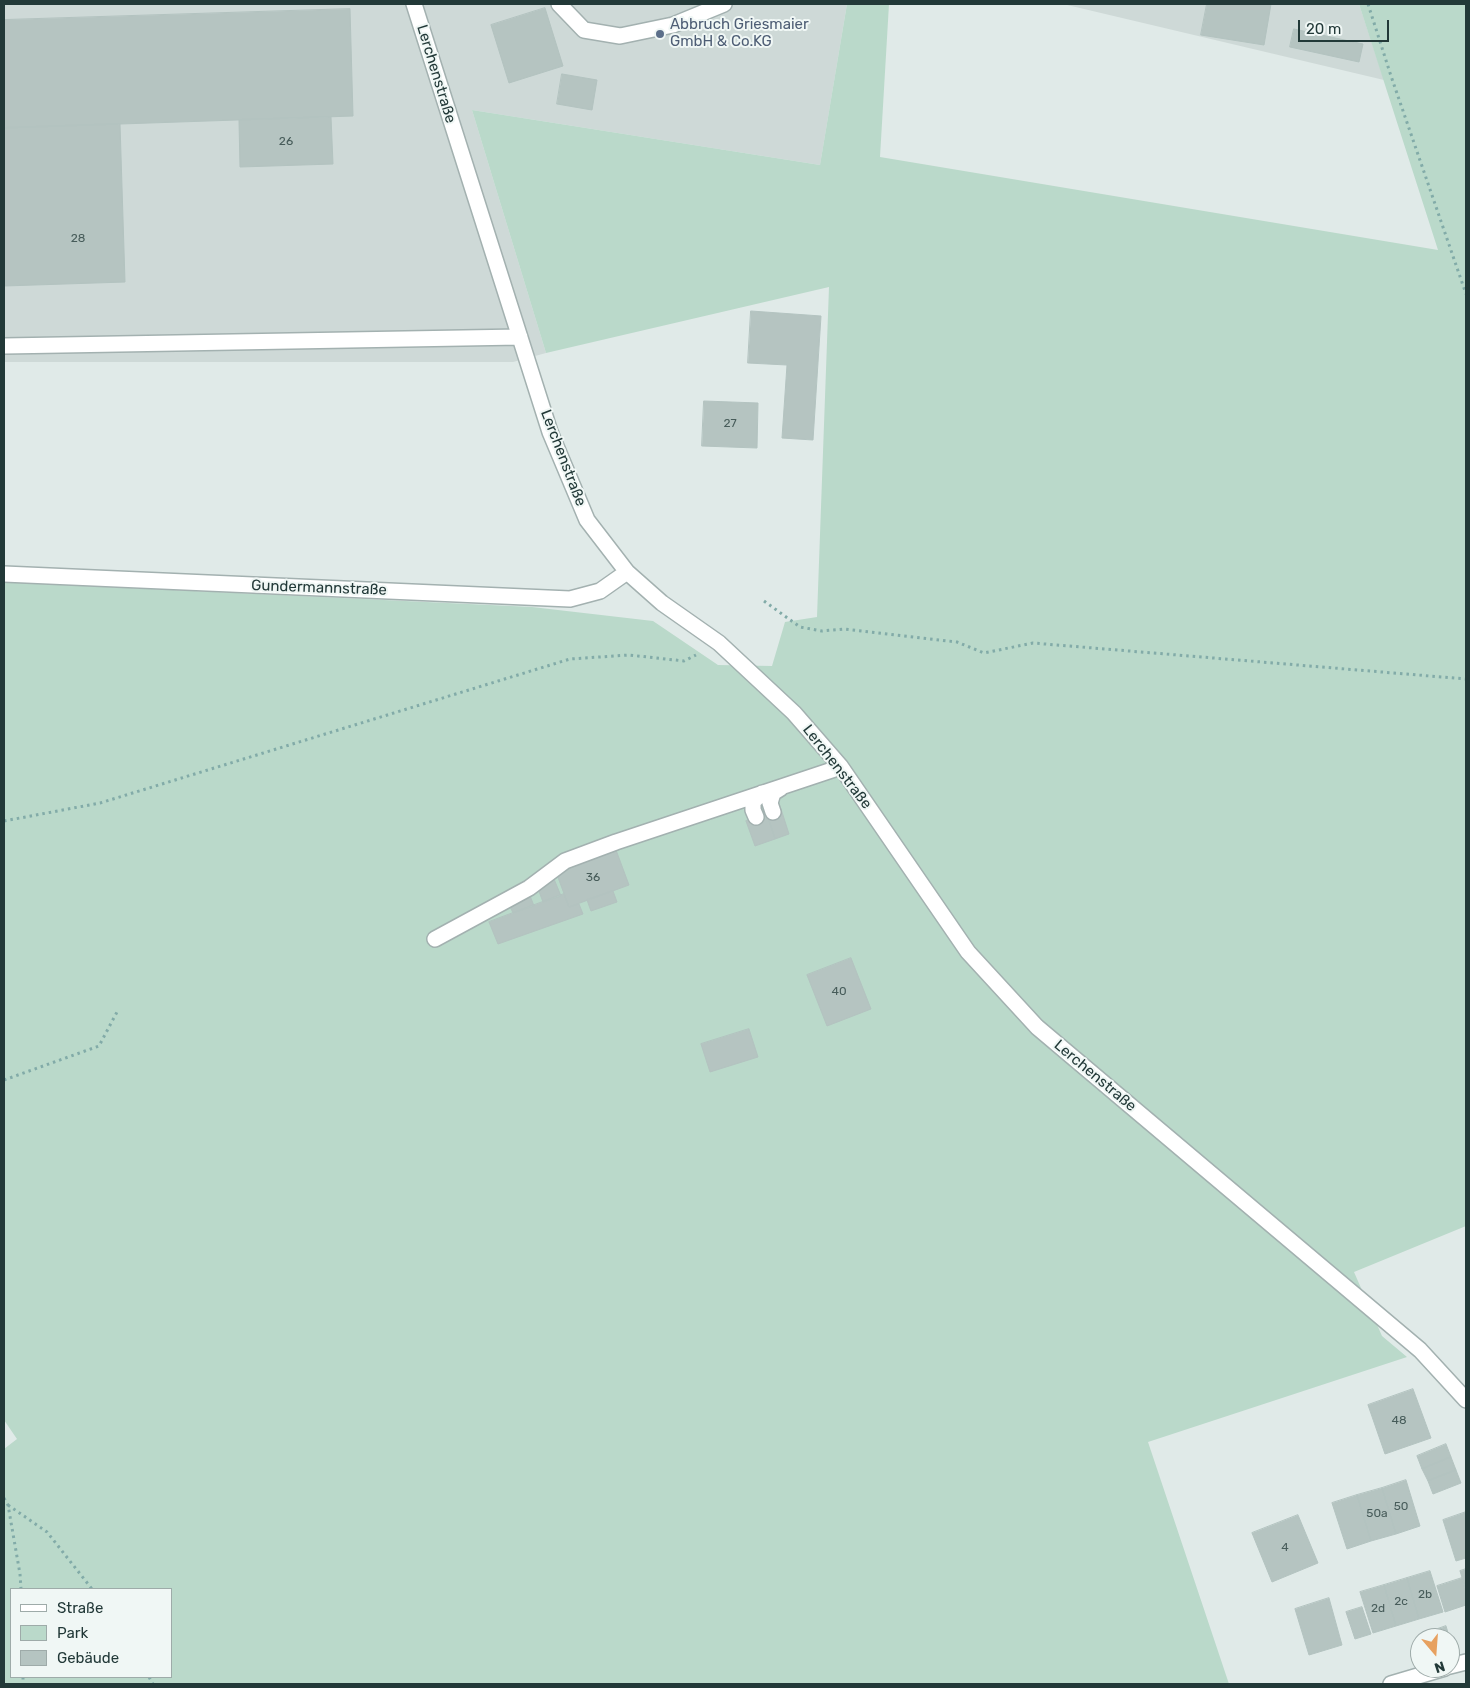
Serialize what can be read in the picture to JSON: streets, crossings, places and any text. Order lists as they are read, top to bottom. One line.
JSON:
{"streets":{"street":["Lerchenstraße","Gundermannstraße"]},"crossings":[["Lerchenstraße","Gundermannstraße"]],"places":["Abbruch Griesmaier GmbH & Co.KG"],"house_numbers":["26","28","27","36","40","48","50","50a","4","2b","2c","2d"],"legend":["Straße","Park","Gebäude"],"scale_bar":"20 m","north":"bottom"}
